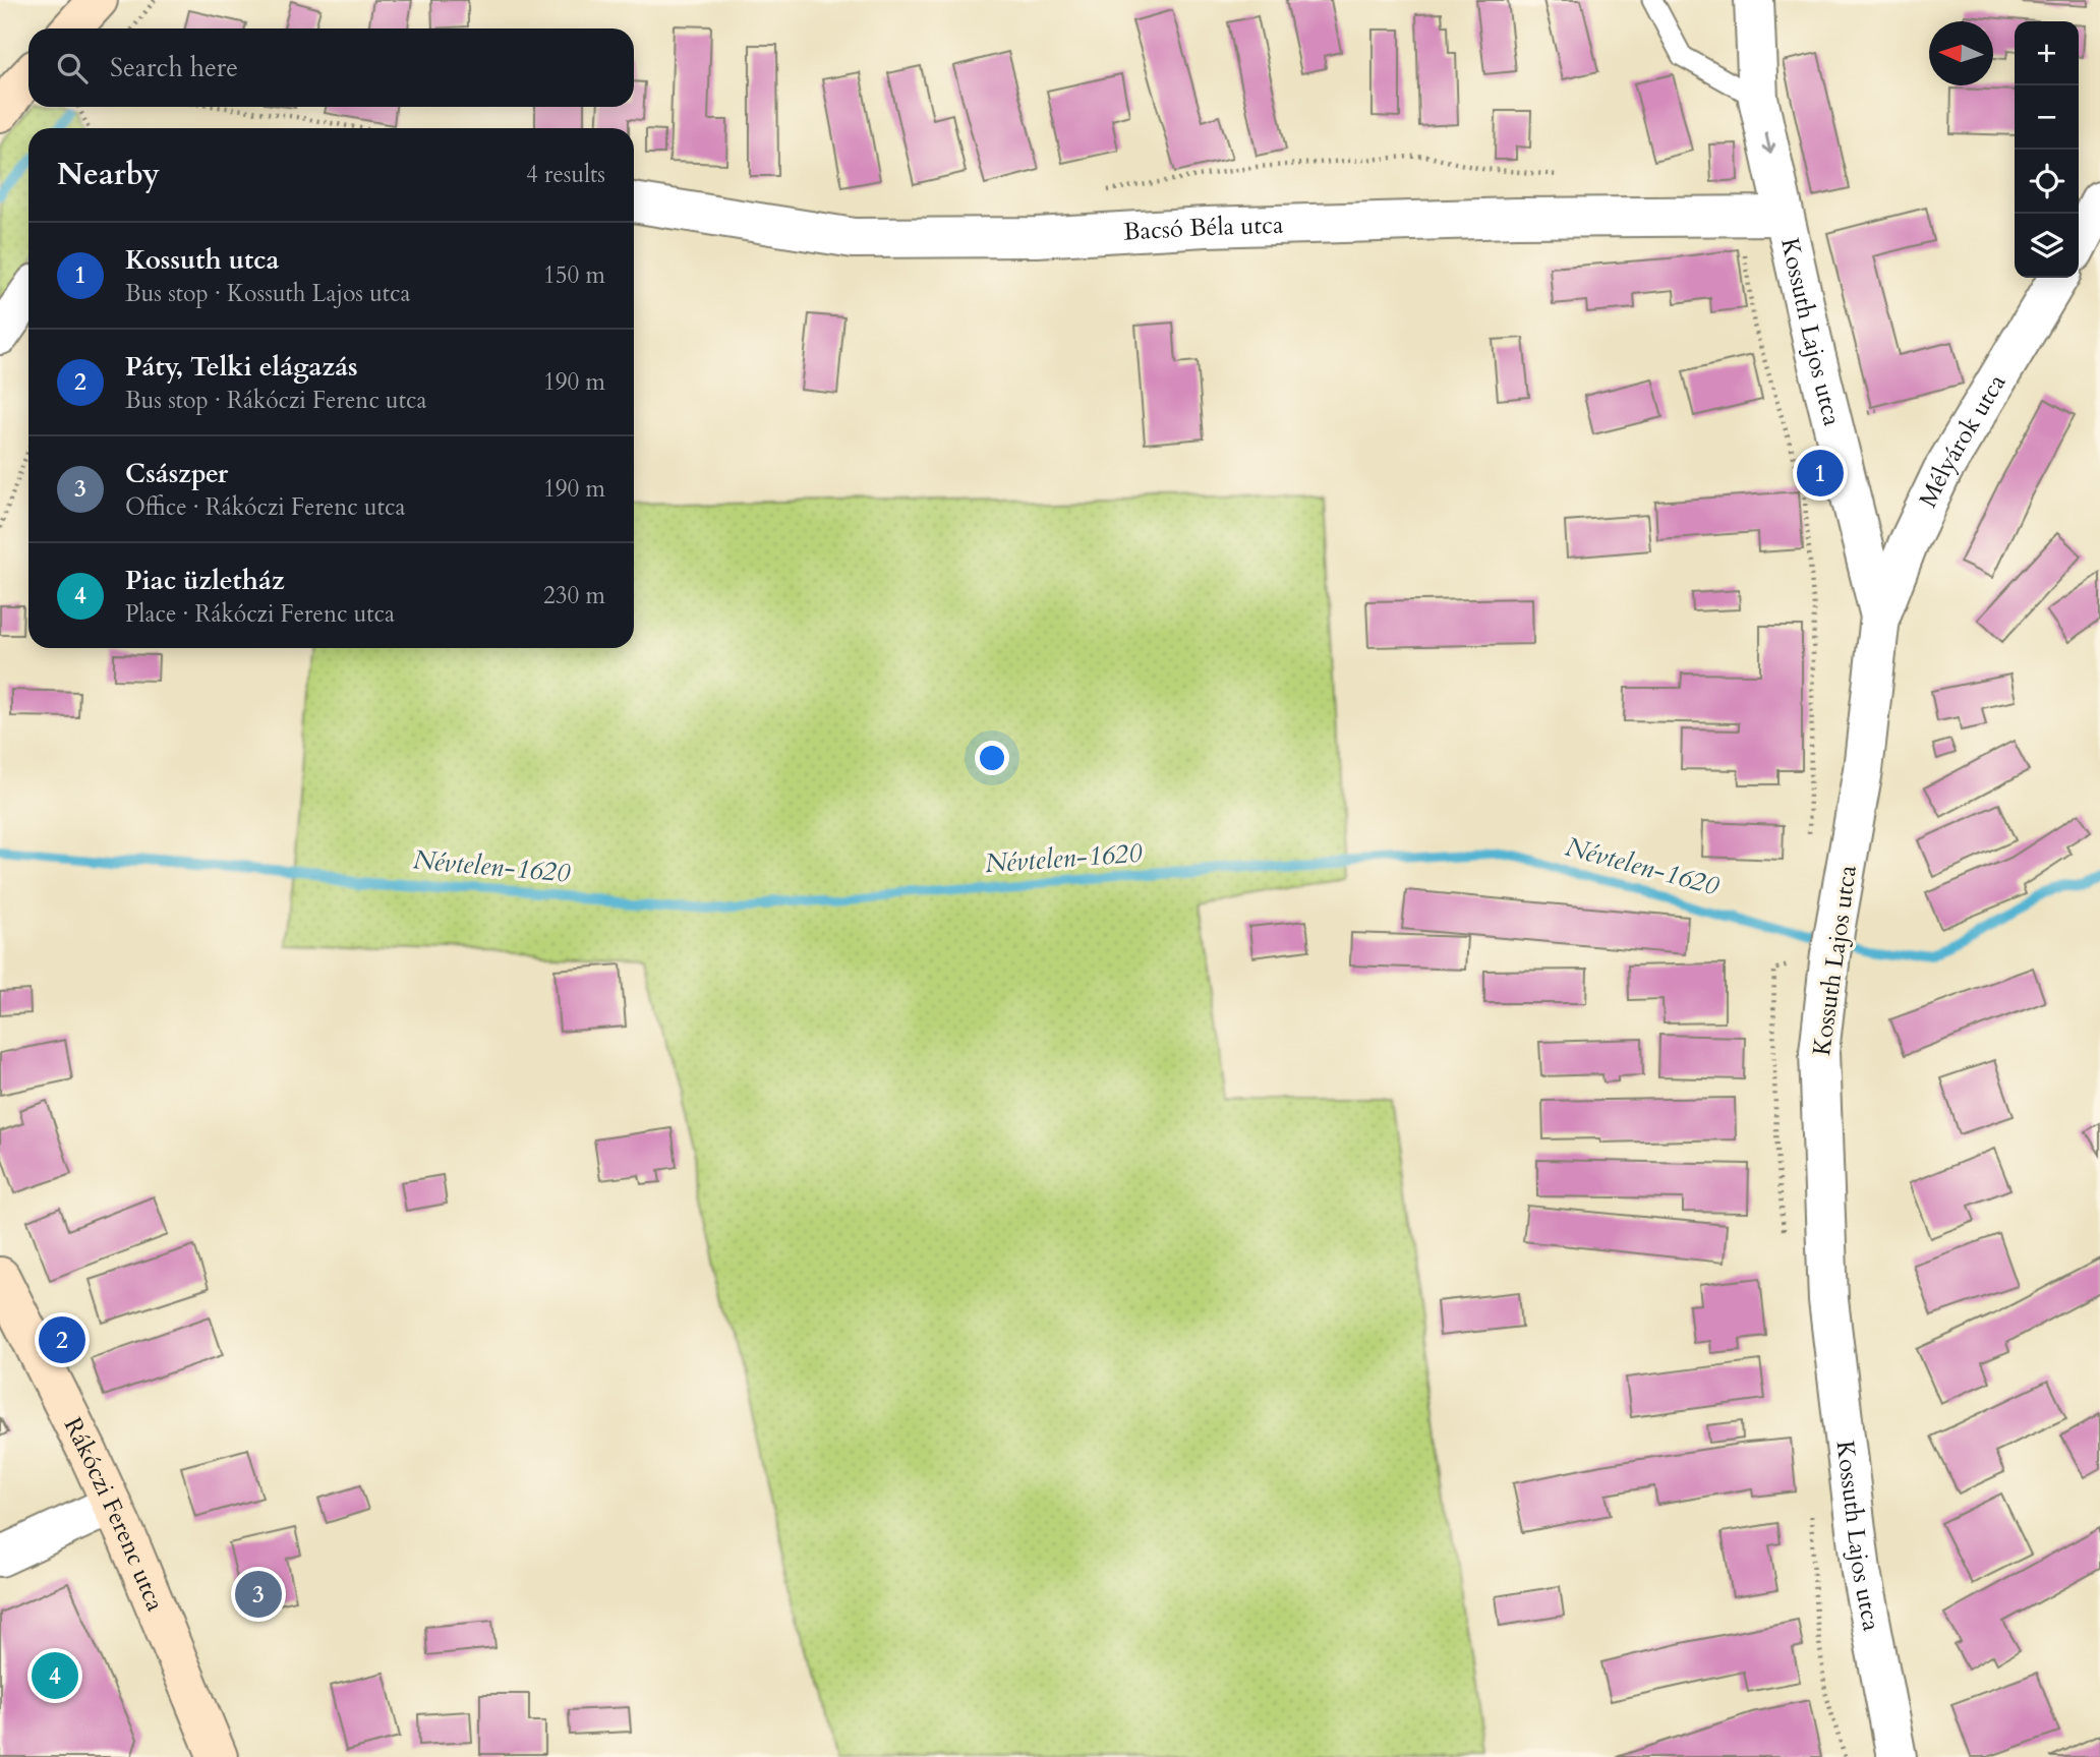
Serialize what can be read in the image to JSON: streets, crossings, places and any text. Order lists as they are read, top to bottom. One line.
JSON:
{"streets":{"main road":["Rákóczi Ferenc utca"],"street":["Bacsó Béla utca","Kossuth Lajos utca","Mélyárok utca"]},"crossings":[["Bacsó Béla utca","Kossuth Lajos utca"],["Kossuth Lajos utca","Mélyárok utca"]],"water":["Névtelen-1620"],"north":"left","page":{"map_buttons":["+","−"],"search":"Search here","heading":["Nearby","4 results"],"list":[{"mark":"1","name":"Kossuth utca","note":"Bus stop · Kossuth Lajos utca","value":"150 m"},{"mark":"2","name":"Páty, Telki elágazás","note":"Bus stop · Rákóczi Ferenc utca","value":"190 m"},{"mark":"3","name":"Császper","note":"Office · Rákóczi Ferenc utca","value":"190 m"},{"mark":"4","name":"Piac üzletház","note":"Place · Rákóczi Ferenc utca","value":"230 m"}],"pins":["1","2","3","4"]}}
